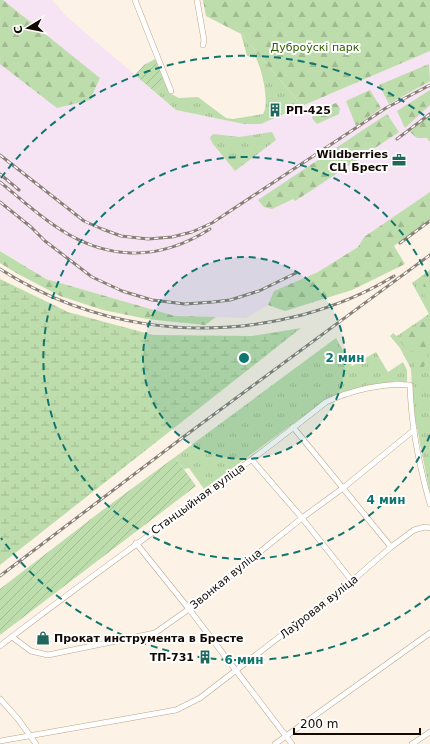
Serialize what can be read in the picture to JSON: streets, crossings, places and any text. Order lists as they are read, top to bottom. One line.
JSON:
{"streets":{"street":["Станцыйная вуліца","Звонкая вуліца","Лаўровая вуліца"]},"crossings":[["Станцыйная вуліца","Звонкая вуліца"]],"parks":["Дуброўскі парк"],"places":{"building":["РП-425","ТП-731"],"office":["Wildberries СЦ Брест"],"shop":["Прокат инструмента в Бресте"]},"scale_bar":"200 m","north":"left","rings":["2 мин","4 мин","6 мин"]}
